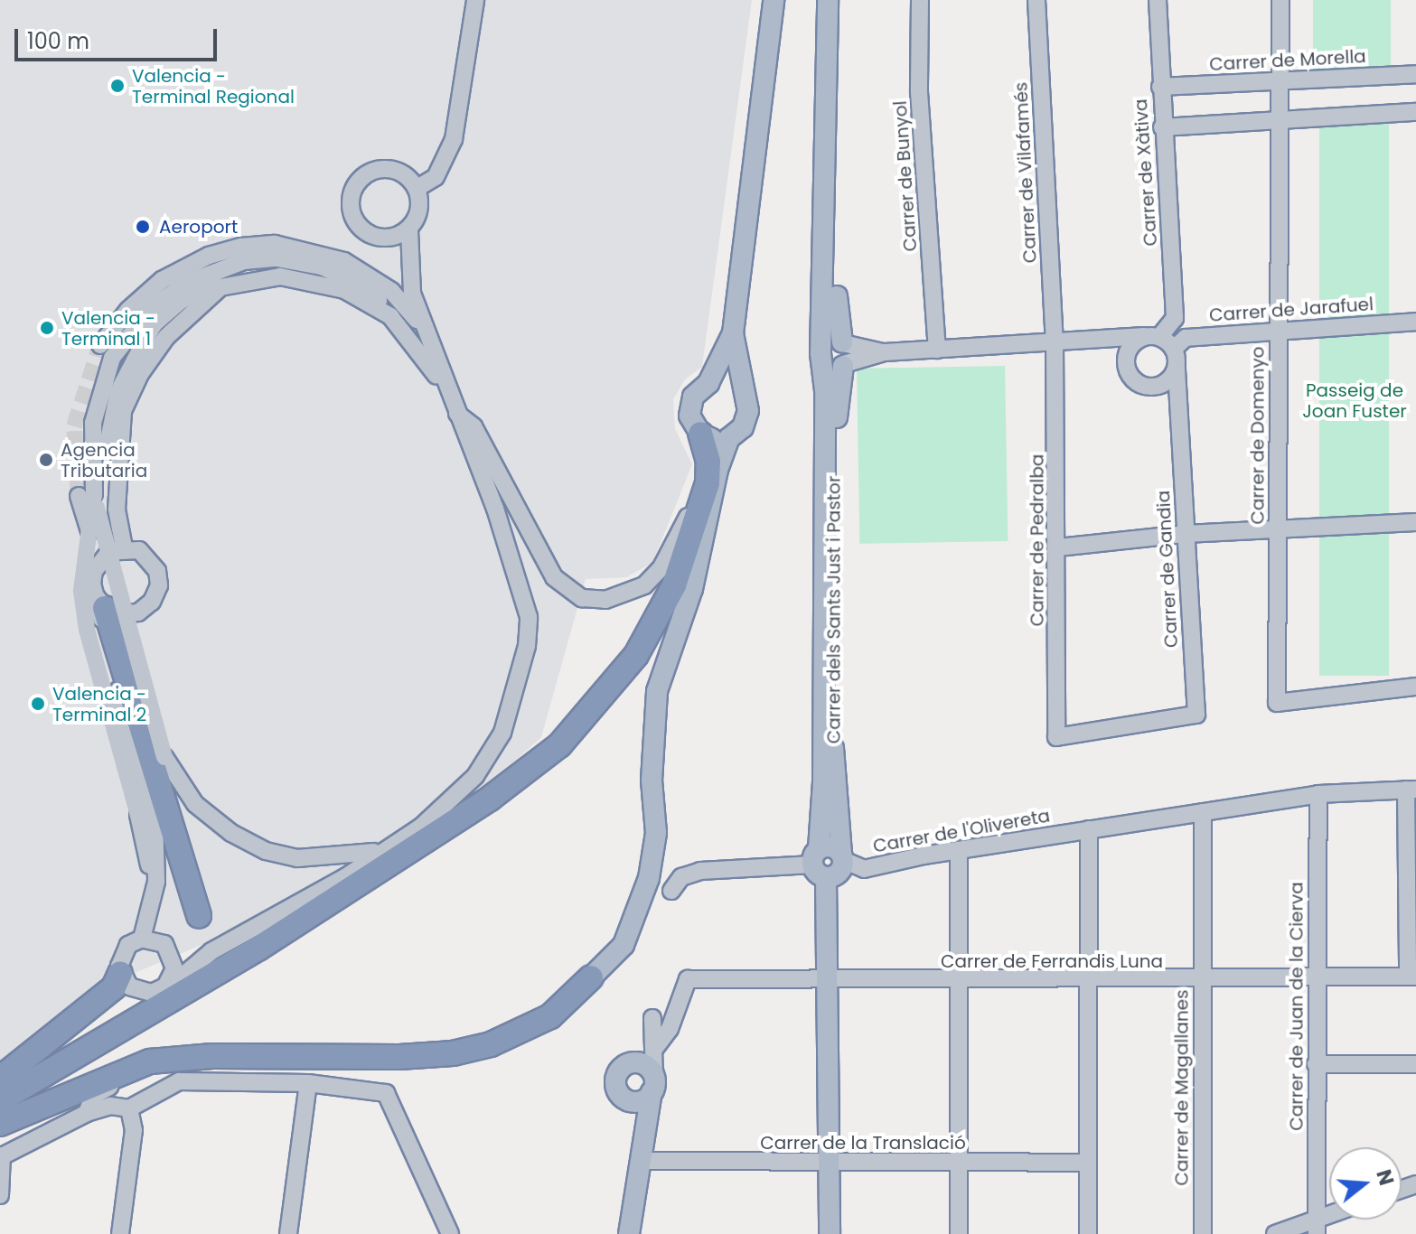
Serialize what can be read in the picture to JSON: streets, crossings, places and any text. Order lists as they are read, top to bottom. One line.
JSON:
{"streets":{"main road":["Carrer dels Sants Just i Pastor"],"street":["Carrer de Morella","Carrer de Vilafamés","Carrer de Xàtiva","Carrer de Bunyol","Carrer de Jarafuel","Carrer de Domenyo","Carrer de Pedralba","Carrer de Gandia","Carrer de l'Olivereta","Carrer de Ferrandis Luna","Carrer de Juan de la Cierva","Carrer de Magallanes","Carrer de la Translació"]},"crossings":[["Carrer de Morella","Carrer de Xàtiva"],["Carrer de Morella","Carrer de Domenyo"],["Carrer de Vilafamés","Carrer de Pedralba"],["Carrer de Xàtiva","Carrer de Jarafuel"],["Carrer de Xàtiva","Carrer de Gandia"],["Carrer de Jarafuel","Carrer de Domenyo"],["Carrer de Jarafuel","Carrer de Gandia"],["Carrer de Pedralba","Carrer de Gandia"],["Carrer dels Sants Just i Pastor","Carrer de l'Olivereta"],["Carrer dels Sants Just i Pastor","Carrer de Ferrandis Luna"],["Carrer dels Sants Just i Pastor","Carrer de la Translació"],["Carrer de l'Olivereta","Carrer de Juan de la Cierva"],["Carrer de l'Olivereta","Carrer de Magallanes"],["Carrer de Ferrandis Luna","Carrer de Juan de la Cierva"],["Carrer de Ferrandis Luna","Carrer de Magallanes"]],"parks":["Passeig de Joan Fuster"],"places":["Valencia - Terminal Regional","Aeroport","Valencia - Terminal 1","Agencia Tributaria","Valencia - Terminal 2"],"scale_bar":"100 m","north":"right"}
